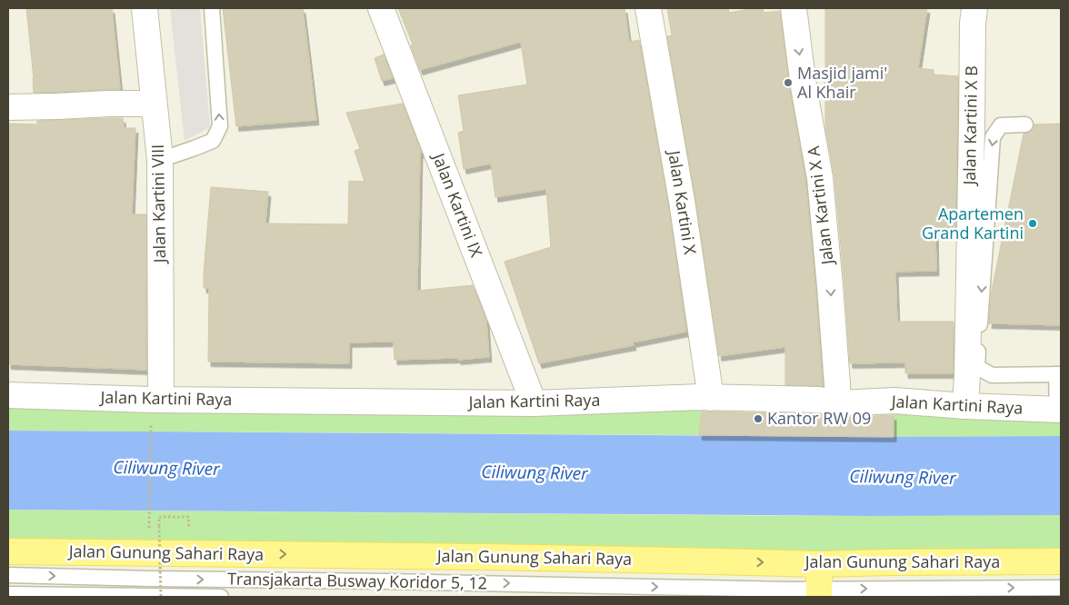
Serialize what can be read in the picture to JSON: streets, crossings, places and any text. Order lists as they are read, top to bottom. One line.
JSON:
{"streets":{"main road":["Jalan Gunung Sahari Raya"],"street":["Jalan Kartini X B","Jalan Kartini X","Jalan Kartini VIII","Jalan Kartini IX","Jalan Kartini X A","Jalan Kartini Raya"],"lane":["Transjakarta Busway Koridor 5, 12"]},"crossings":[["Jalan Kartini X B","Jalan Kartini Raya"],["Jalan Kartini X","Jalan Kartini Raya"],["Jalan Kartini VIII","Jalan Kartini Raya"],["Jalan Kartini IX","Jalan Kartini Raya"],["Jalan Kartini X A","Jalan Kartini Raya"]],"one_way":["Jalan Kartini X A","Jalan Gunung Sahari Raya","Transjakarta Busway Koridor 5, 12"],"water":["Ciliwung River"],"places":["Masjid jami' Al Khair","Apartemen Grand Kartini","Kantor RW 09"]}
